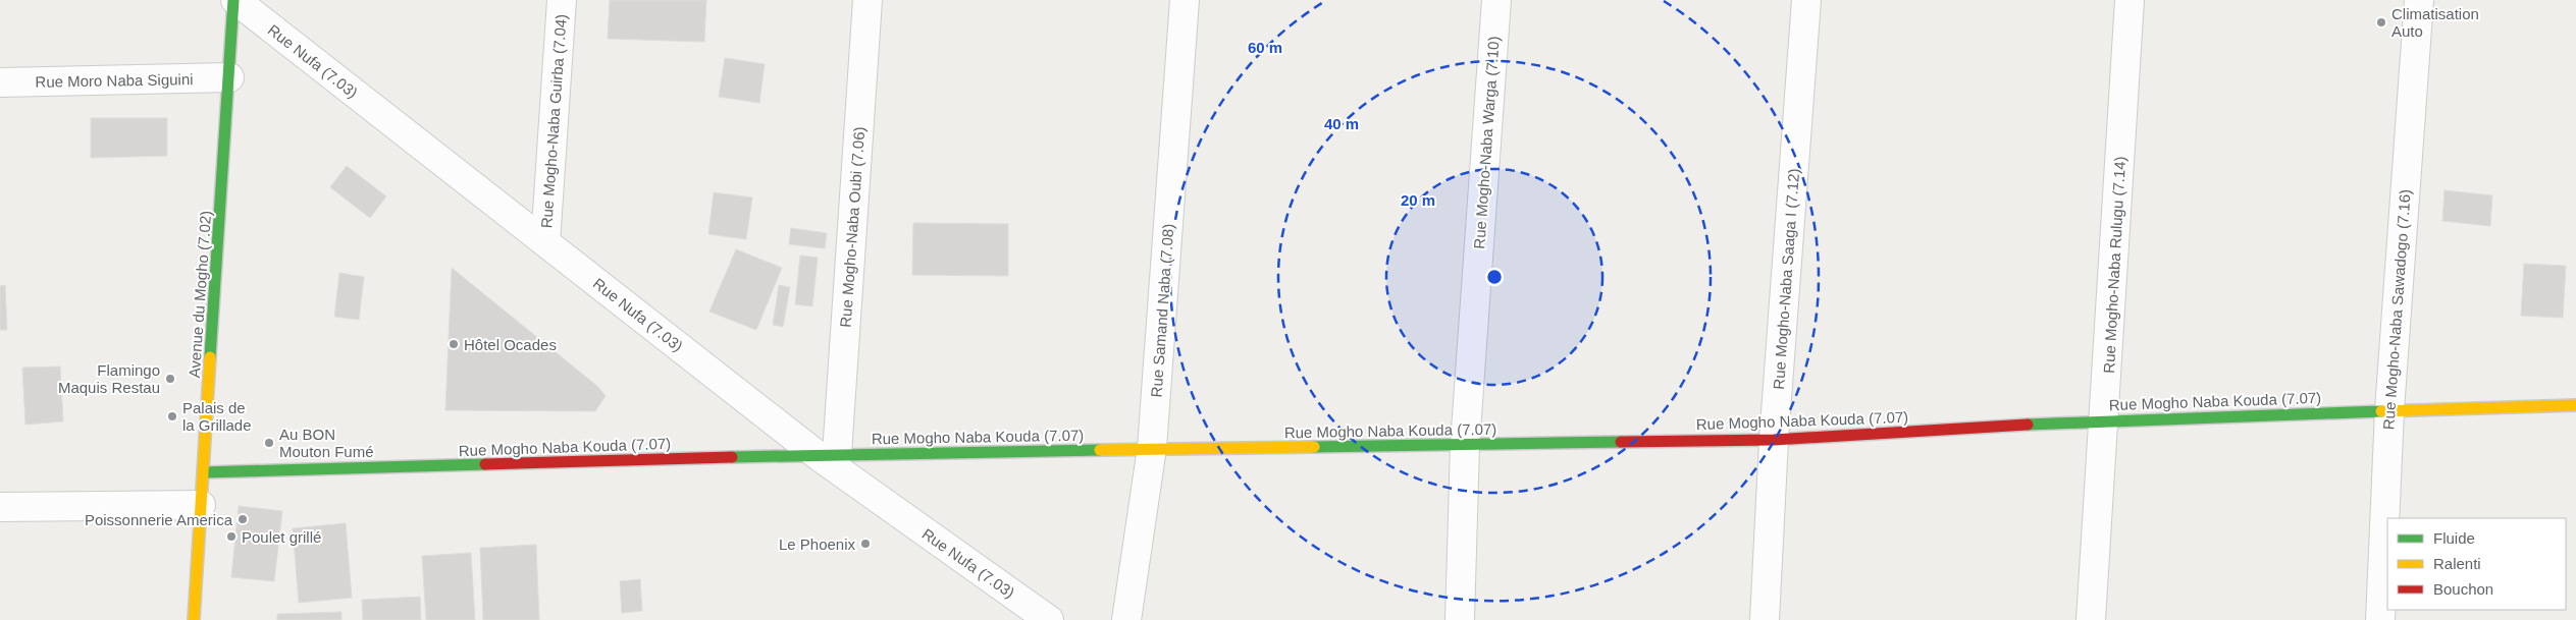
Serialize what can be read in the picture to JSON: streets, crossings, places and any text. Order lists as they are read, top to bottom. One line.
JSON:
{"streets":{"street":["Rue Nufa (7.03)","Rue Moro Naba Siguini","Rue Mogho-Naba Guirba (7.04)","Rue Mogho-Naba Warga (7.10)","Rue Mogho-Naba Oubi (7.06)","Rue Mogho-Naba Rulugu (7.14)","Rue Mogho-Naba Saaga I (7.12)","Avenue du Mogho (7.02)","Rue Mogho-Naba Sawadogo (7.16)","Rue Samand Naba (7.08)","Rue Mogho Naba Kouda (7.07)"]},"crossings":[["Rue Nufa (7.03)","Rue Mogho-Naba Guirba (7.04)"],["Rue Nufa (7.03)","Rue Mogho-Naba Oubi (7.06)"],["Rue Nufa (7.03)","Avenue du Mogho (7.02)"],["Rue Nufa (7.03)","Rue Mogho Naba Kouda (7.07)"],["Rue Moro Naba Siguini","Avenue du Mogho (7.02)"],["Rue Mogho-Naba Warga (7.10)","Rue Mogho Naba Kouda (7.07)"],["Rue Mogho-Naba Oubi (7.06)","Rue Mogho Naba Kouda (7.07)"],["Rue Mogho-Naba Rulugu (7.14)","Rue Mogho Naba Kouda (7.07)"],["Rue Mogho-Naba Saaga I (7.12)","Rue Mogho Naba Kouda (7.07)"],["Avenue du Mogho (7.02)","Rue Mogho Naba Kouda (7.07)"],["Rue Mogho-Naba Sawadogo (7.16)","Rue Mogho Naba Kouda (7.07)"],["Rue Samand Naba (7.08)","Rue Mogho Naba Kouda (7.07)"]],"places":["Climatisation Auto","Hôtel Ocades","Flamingo Maquis Restau","Palais de la Grillade","Au BON Mouton Fumé","Poissonnerie America","Poulet grillé","Le Phoenix"],"legend":["Fluide","Ralenti","Bouchon"],"rings":["60 m","40 m","20 m"]}
